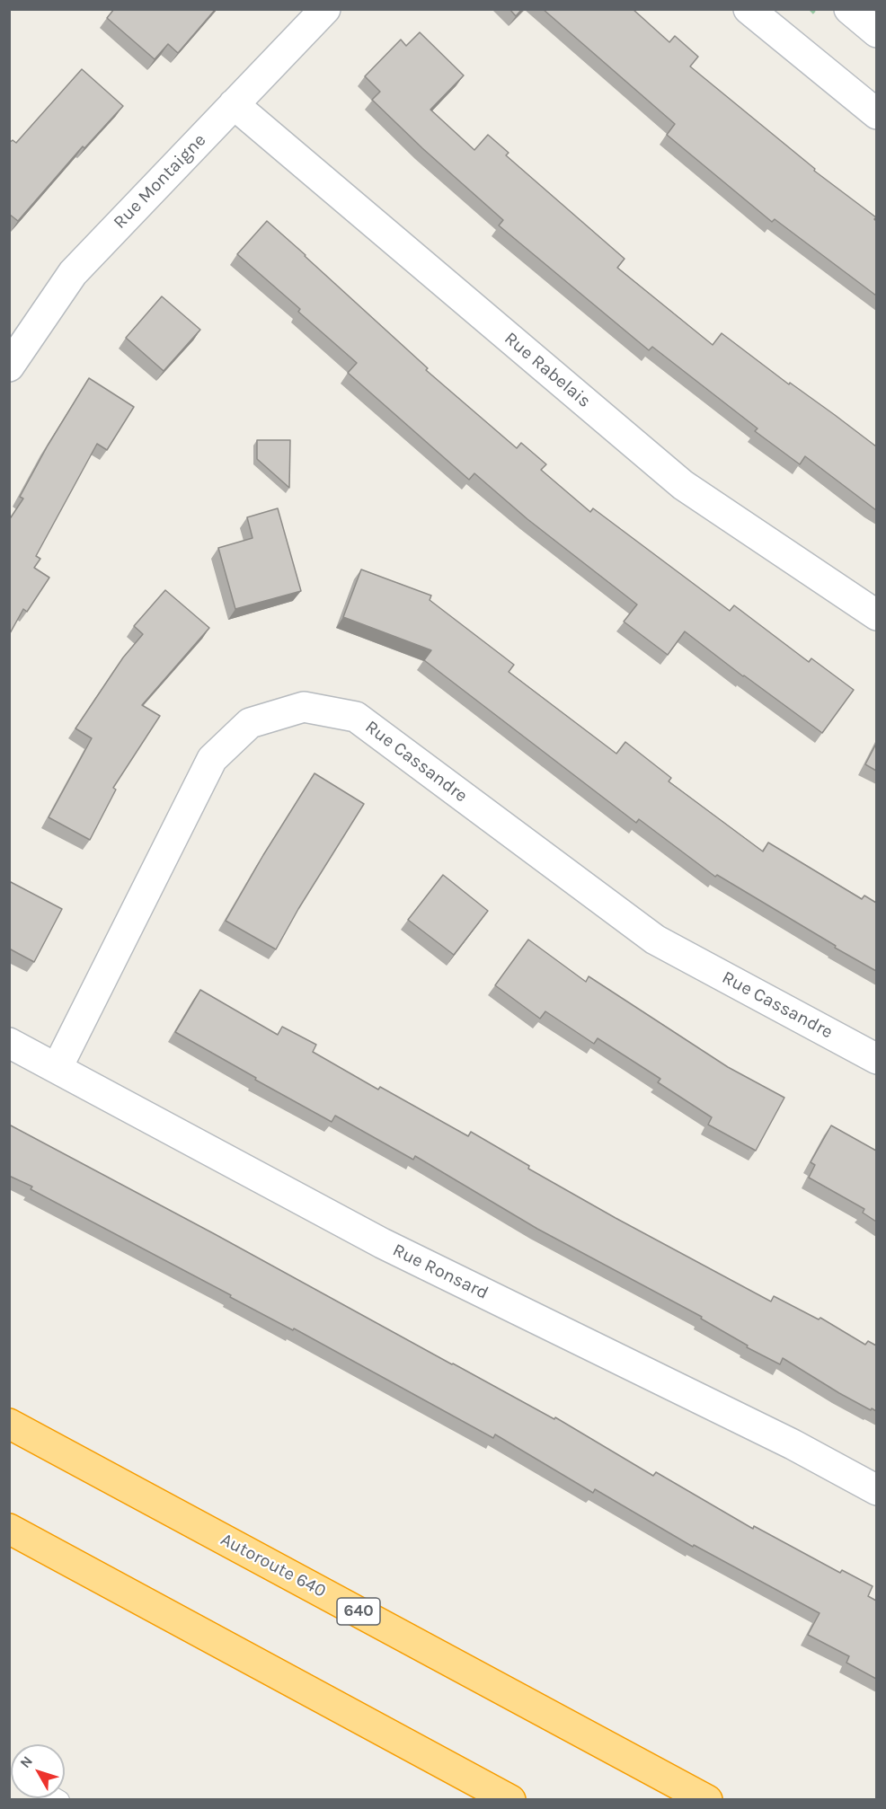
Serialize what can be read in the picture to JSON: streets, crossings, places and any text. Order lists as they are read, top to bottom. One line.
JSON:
{"streets":{"highway":["Autoroute 640","640"],"street":["Rue Montaigne","Rue Rabelais","Rue Cassandre","Rue Ronsard"]},"crossings":[["Rue Montaigne","Rue Rabelais"],["Rue Cassandre","Rue Ronsard"]],"north":"top left"}
